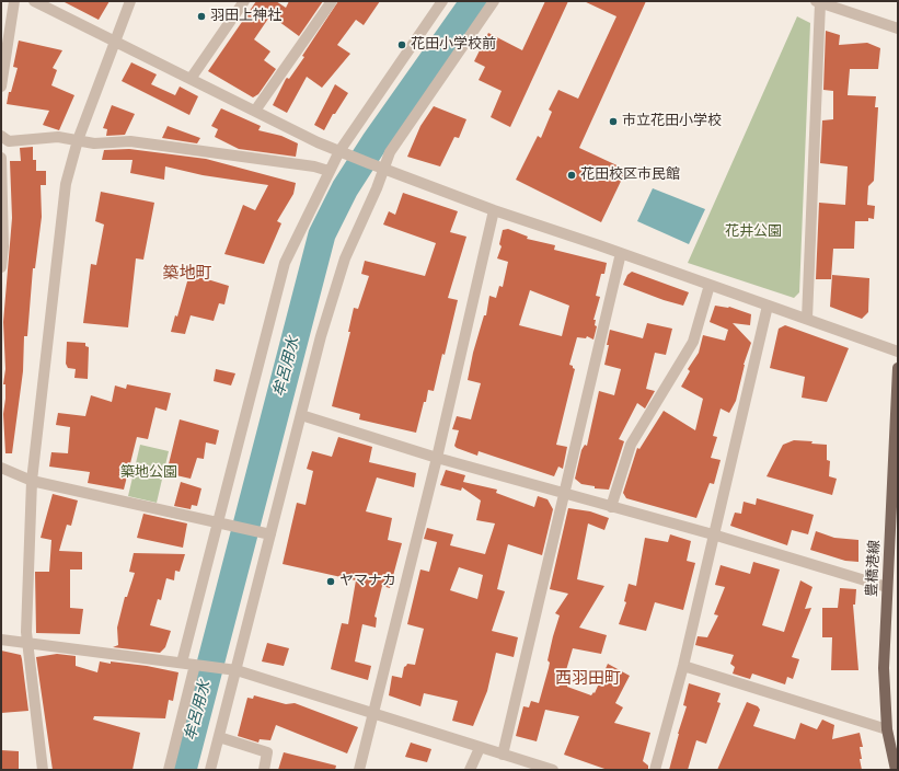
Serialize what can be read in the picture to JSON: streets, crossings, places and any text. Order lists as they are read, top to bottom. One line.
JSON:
{"streets":{"main road":["豊橋港線"]},"districts":["築地町","西羽田町"],"water":["牟呂用水"],"parks":["花井公園","築地公園"],"places":["羽田上神社","花田小学校前","市立花田小学校","花田校区市民館","ヤマナカ"]}
